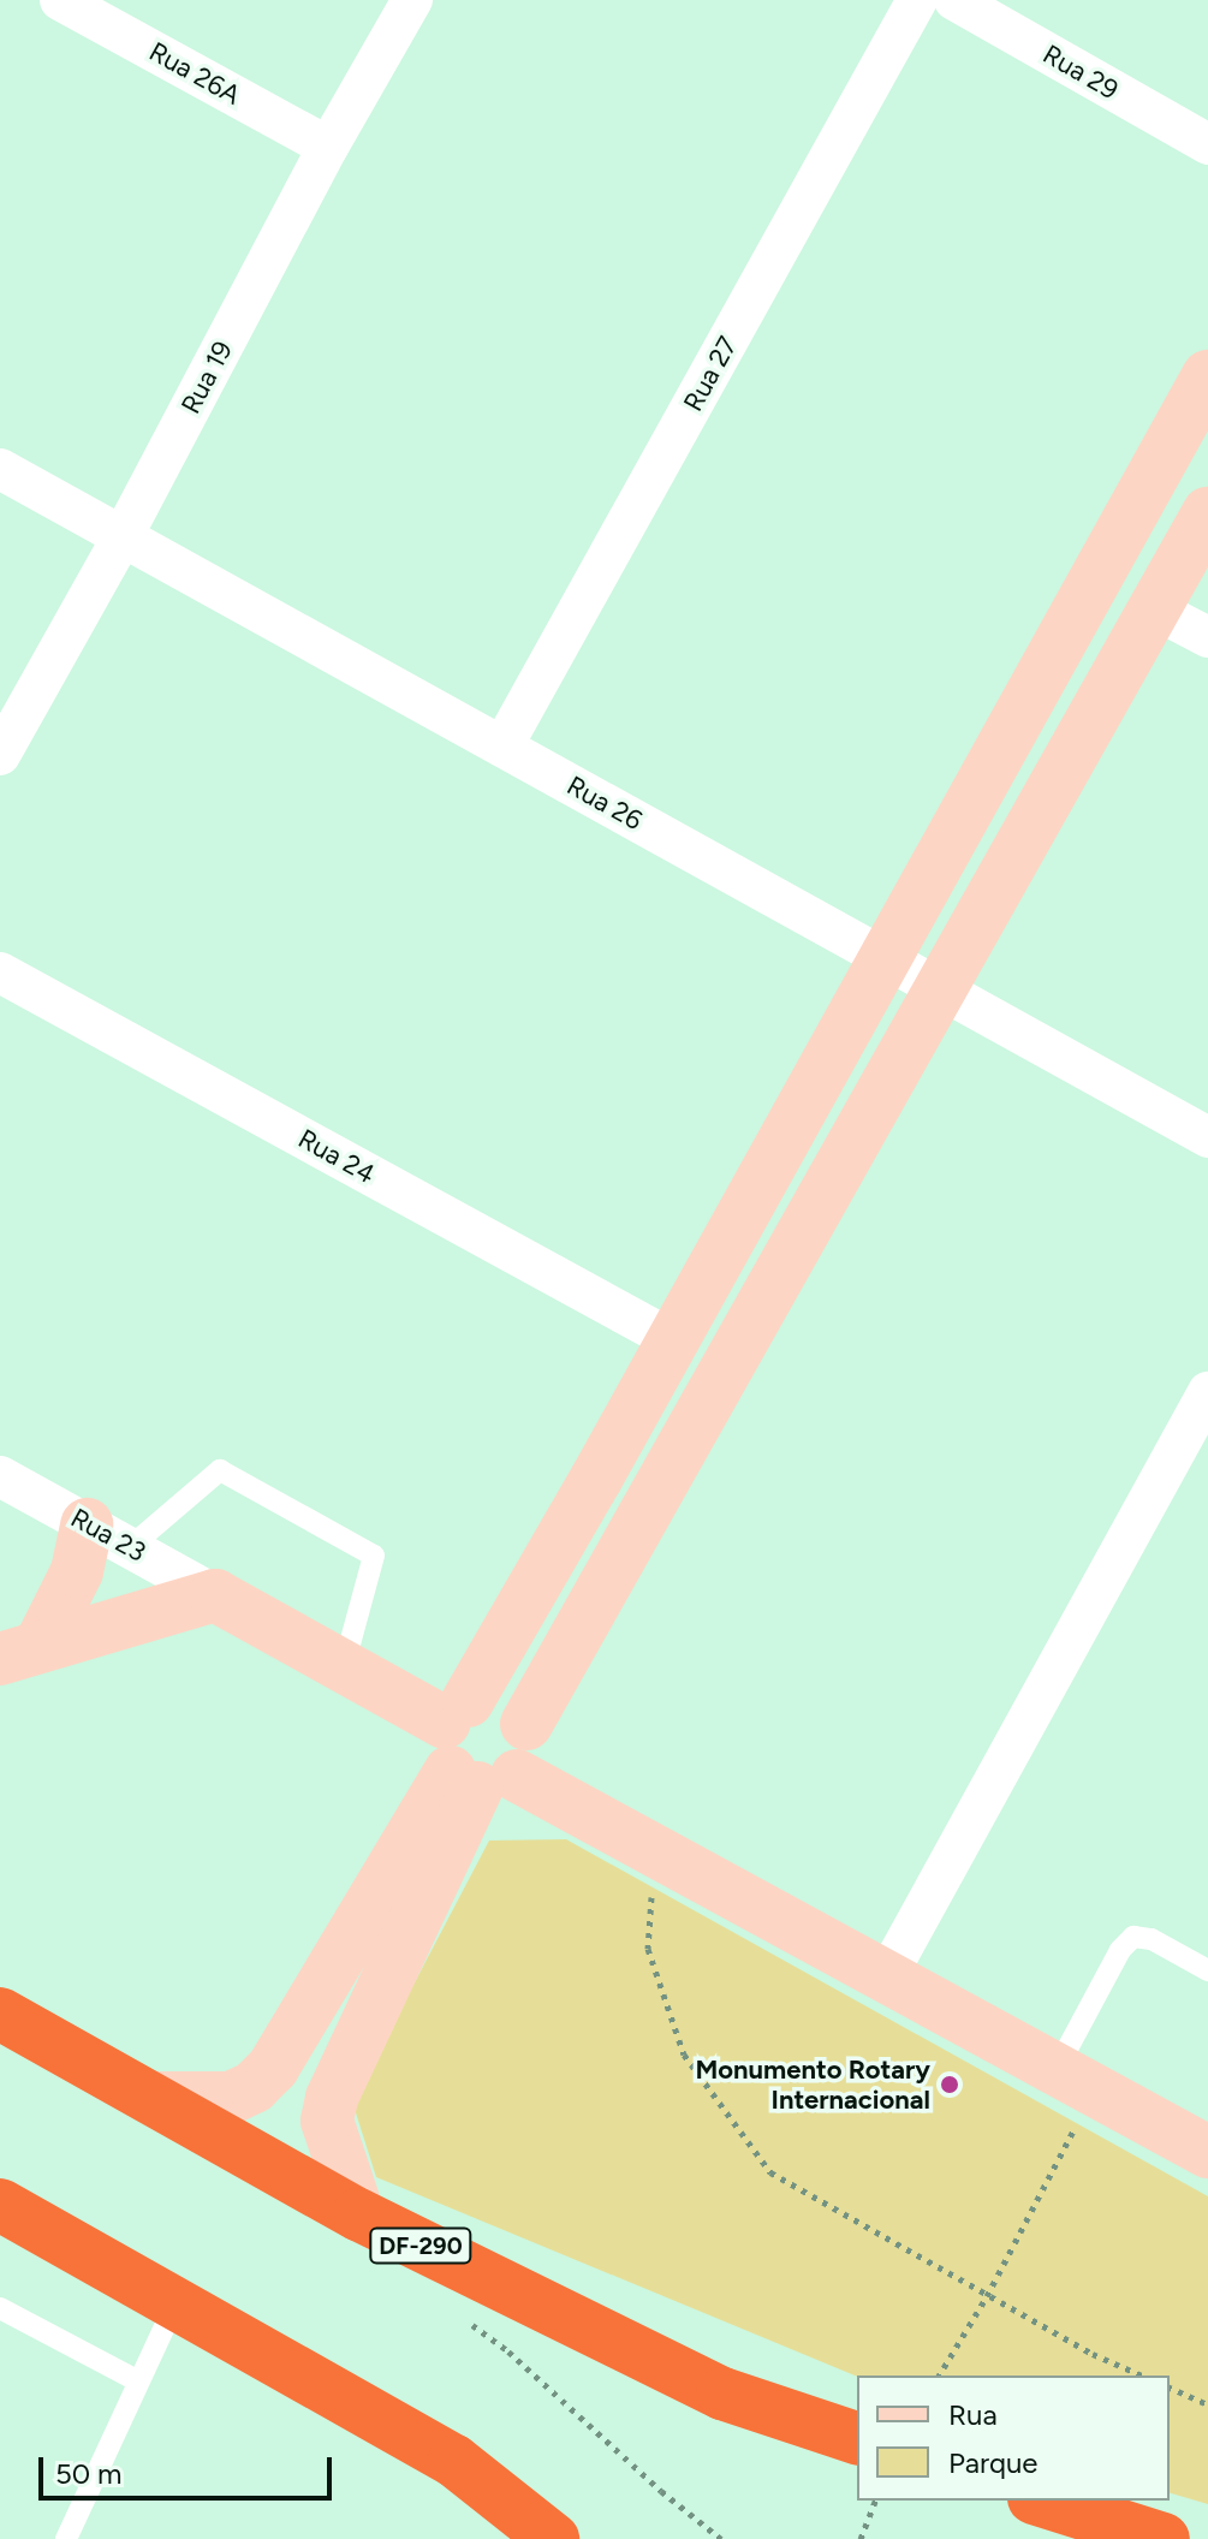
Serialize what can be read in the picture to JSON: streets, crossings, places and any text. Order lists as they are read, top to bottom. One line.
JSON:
{"streets":{"highway":["DF-290"],"street":["Rua 29","Rua 26A","Rua 27","Rua 19","Rua 26","Rua 24","Rua 23"]},"crossings":[["Rua 26A","Rua 19"],["Rua 27","Rua 26"],["Rua 19","Rua 26"]],"places":["Monumento Rotary Internacional"],"legend":["Rua","Parque"],"scale_bar":"50 m"}
